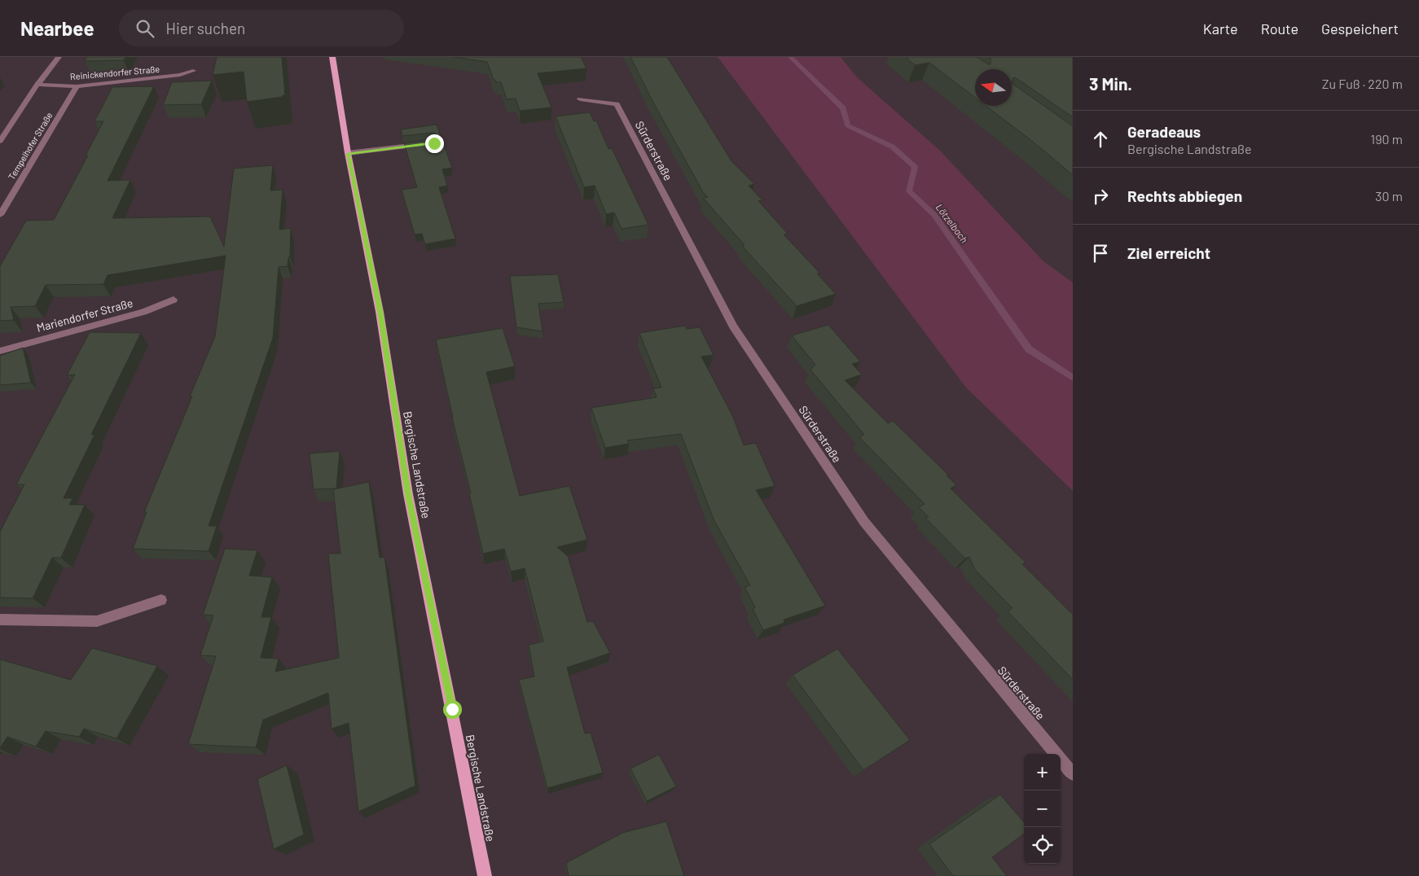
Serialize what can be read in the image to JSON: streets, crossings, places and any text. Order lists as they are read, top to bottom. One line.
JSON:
{"streets":{"main road":["Bergische Landstraße"],"street":["Reinickendorfer Straße","Tempelhofer Straße","Sürderstraße","Mariendorfer Straße"]},"crossings":[["Reinickendorfer Straße","Tempelhofer Straße"]],"water":["Lötzelbach"],"north":"left","page":{"header":"Nearbee","search":"Hier suchen","nav":["Karte","Route","Gespeichert"],"heading":["3 Min.","Zu Fuß · 220 m"],"list":[["Geradeaus","Bergische Landstraße","190 m"],["Rechts abbiegen","30 m"],"Ziel erreicht"],"map_buttons":["+","−"]}}
